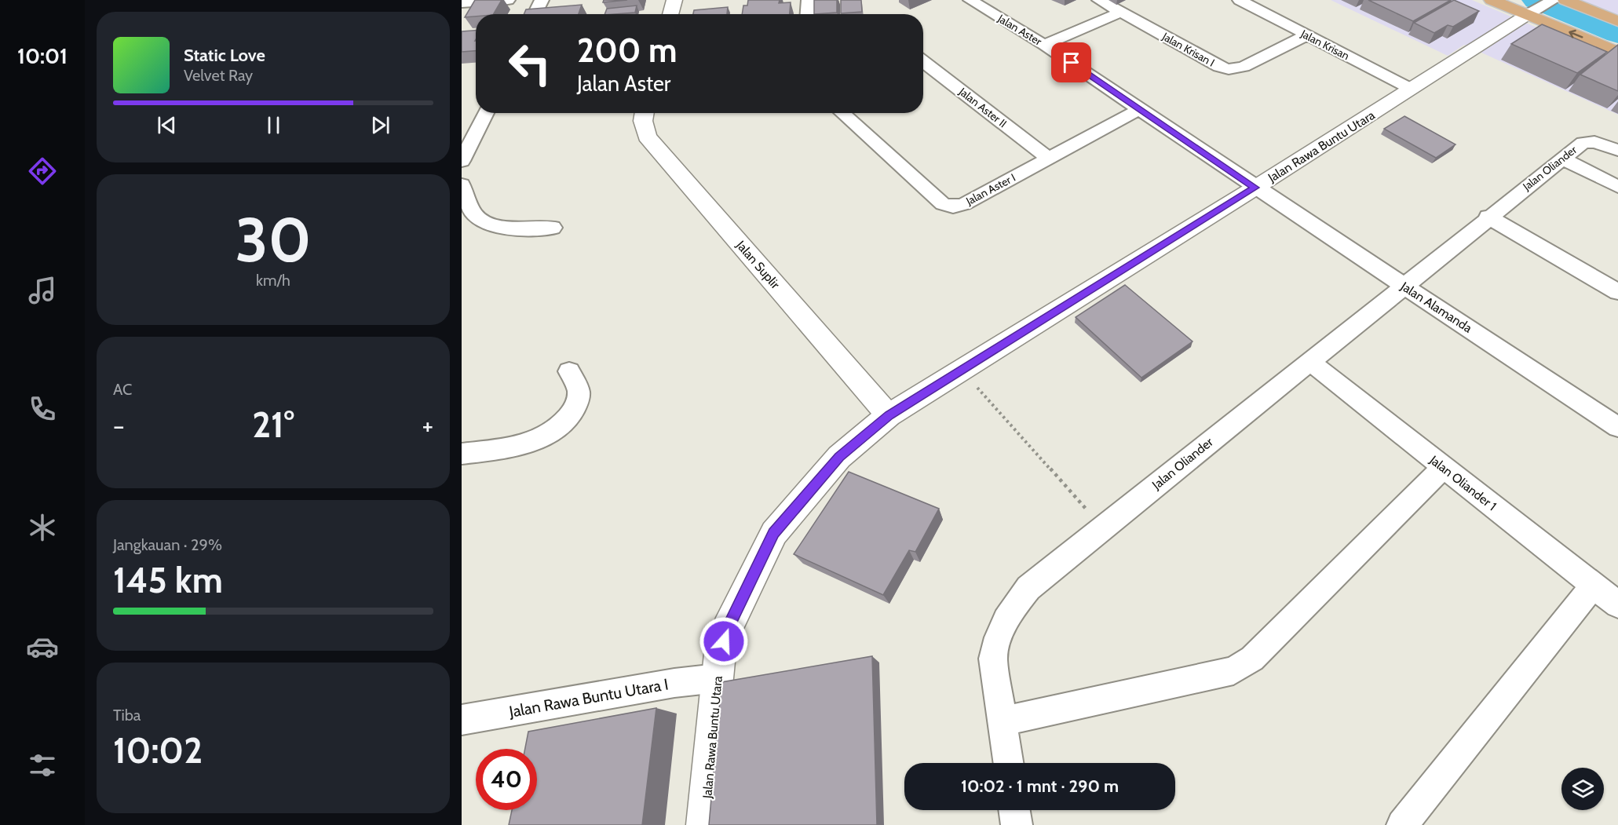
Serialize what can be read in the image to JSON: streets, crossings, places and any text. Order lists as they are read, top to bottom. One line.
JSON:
{"streets":{"street":["Jalan Aster","Jalan Krisan","Jalan Krisan I","Jalan Aster II","Jalan Rawa Buntu Utara","Jalan Oliander","Jalan Aster I","Jalan Suplir","Jalan Alamanda","Jalan Oliander 1","Jalan Rawa Buntu Utara I"]},"crossings":[["Jalan Aster","Jalan Rawa Buntu Utara"],["Jalan Aster","Jalan Aster I"],["Jalan Aster","Jalan Alamanda"],["Jalan Krisan","Jalan Krisan I"],["Jalan Krisan","Jalan Rawa Buntu Utara"],["Jalan Aster II","Jalan Aster I"],["Jalan Rawa Buntu Utara","Jalan Suplir"],["Jalan Rawa Buntu Utara","Jalan Alamanda"],["Jalan Rawa Buntu Utara","Jalan Rawa Buntu Utara I"],["Jalan Oliander","Jalan Alamanda"],["Jalan Oliander","Jalan Oliander 1"]],"page":{"tabs":"10:01","turn":["200 m","Jalan Aster"],"song":["Static Love","Velvet Ray"],"tile":[["30","km/h"],"AC",["Jangkauan · 29%","145 km"],["Tiba","10:02"]],"heat":["−","21°","+"],"limit":"40","trip":"10:02 · 1 mnt · 290 m"}}
